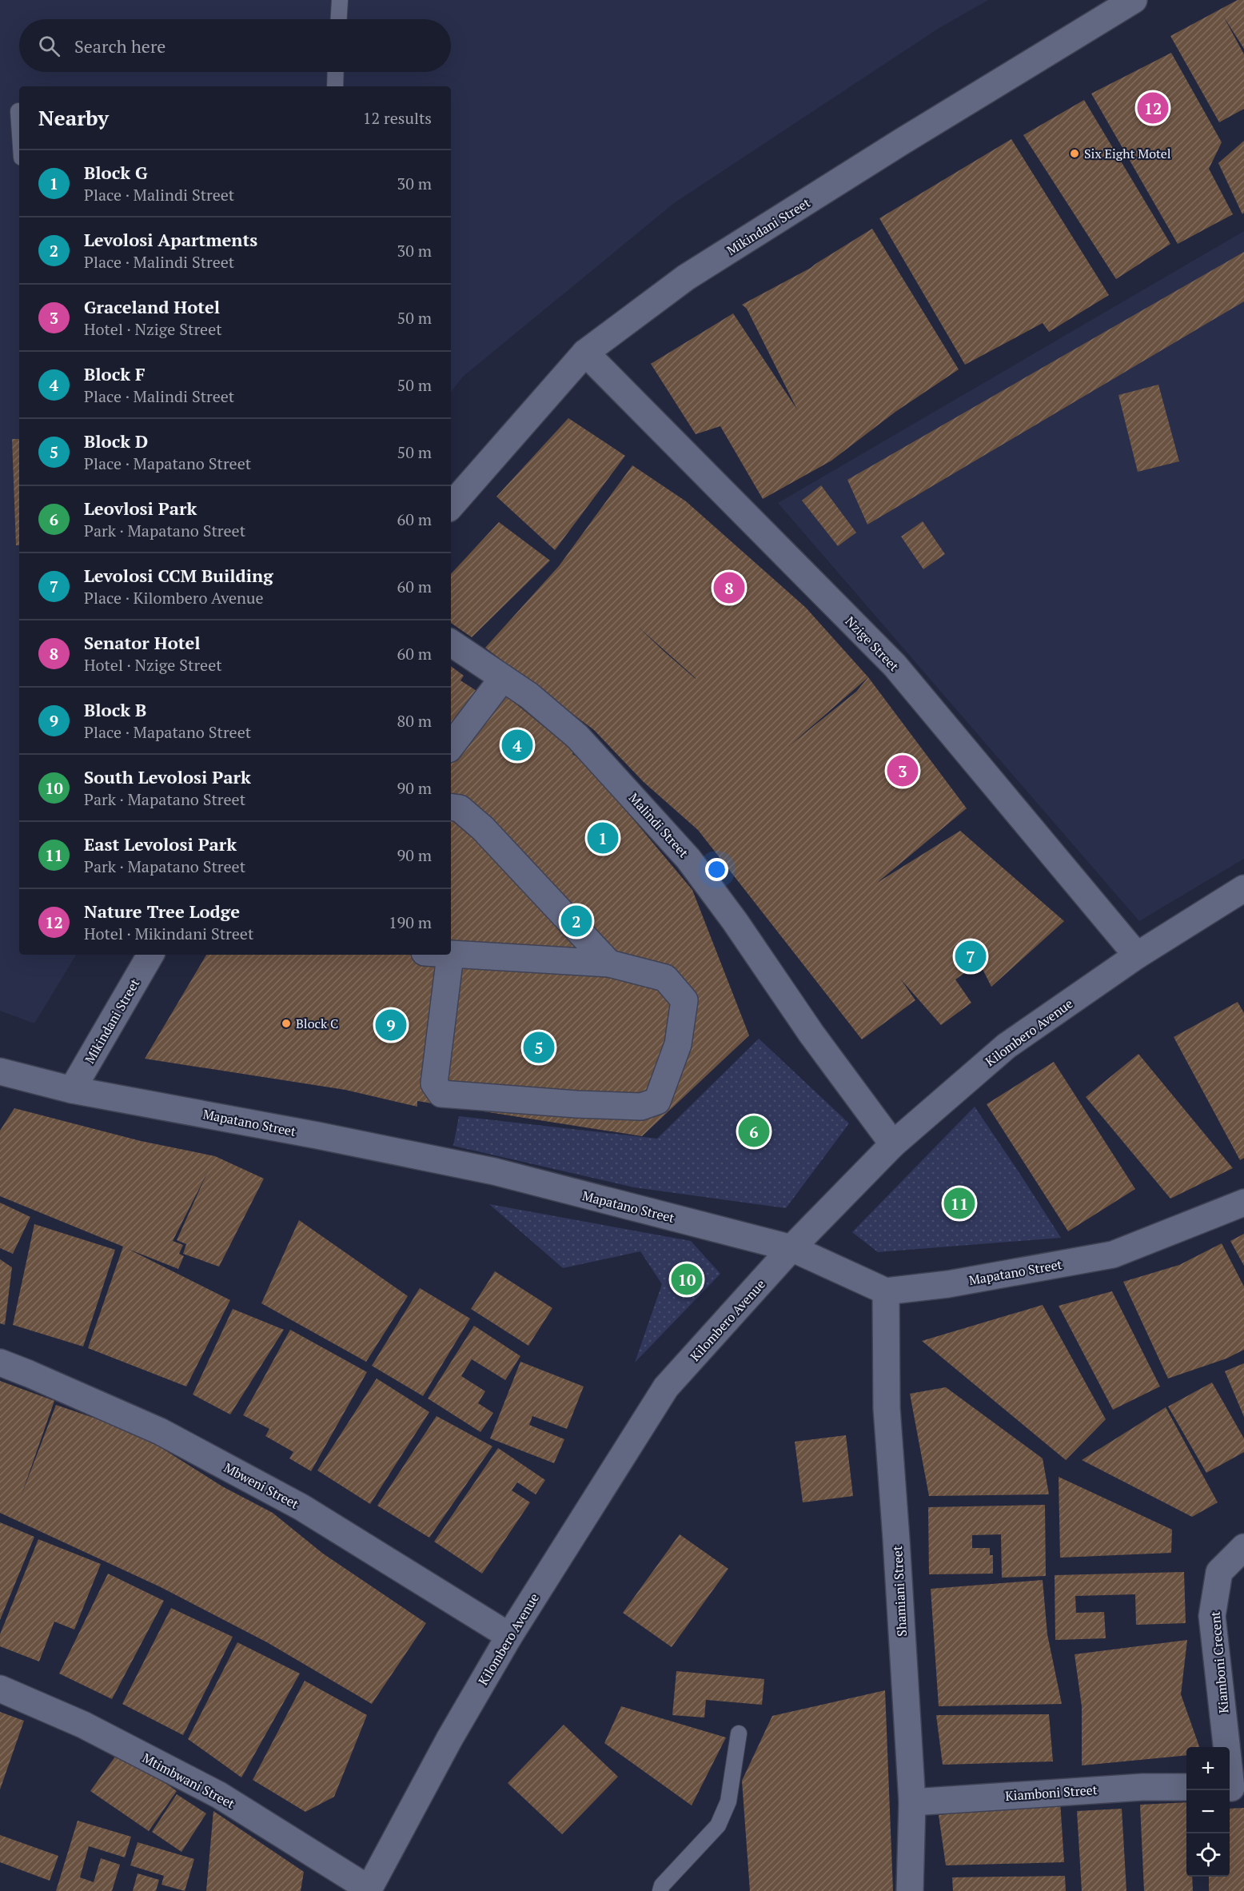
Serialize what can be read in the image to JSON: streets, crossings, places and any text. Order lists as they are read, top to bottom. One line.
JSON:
{"streets":{"street":["Mikindani Street","Nzige Street","Malindi Street","Kilombero Avenue","Mapatano Street","Mbweni Street","Shamiani Street","Kiamboni Crecent","Mtimbwani Street","Kiamboni Street"]},"crossings":[["Mikindani Street","Nzige Street"],["Mikindani Street","Mapatano Street"],["Nzige Street","Kilombero Avenue"],["Malindi Street","Kilombero Avenue"],["Kilombero Avenue","Mapatano Street"],["Kilombero Avenue","Mbweni Street"],["Kilombero Avenue","Mtimbwani Street"],["Mapatano Street","Shamiani Street"],["Shamiani Street","Kiamboni Street"]],"places":["Six Eight Motel","Block C"],"page":{"search":"Search here","heading":["Nearby","12 results"],"pins":["12","8","4","3","1","2","7","9","5","6","11","10"],"list":[{"mark":"1","name":"Block G","note":"Place · Malindi Street","value":"30 m"},{"mark":"2","name":"Levolosi Apartments","note":"Place · Malindi Street","value":"30 m"},{"mark":"3","name":"Graceland Hotel","note":"Hotel · Nzige Street","value":"50 m"},{"mark":"4","name":"Block F","note":"Place · Malindi Street","value":"50 m"},{"mark":"5","name":"Block D","note":"Place · Mapatano Street","value":"50 m"},{"mark":"6","name":"Leovlosi Park","note":"Park · Mapatano Street","value":"60 m"},{"mark":"7","name":"Levolosi CCM Building","note":"Place · Kilombero Avenue","value":"60 m"},{"mark":"8","name":"Senator Hotel","note":"Hotel · Nzige Street","value":"60 m"},{"mark":"9","name":"Block B","note":"Place · Mapatano Street","value":"80 m"},{"mark":"10","name":"South Levolosi Park","note":"Park · Mapatano Street","value":"90 m"},{"mark":"11","name":"East Levolosi Park","note":"Park · Mapatano Street","value":"90 m"},{"mark":"12","name":"Nature Tree Lodge","note":"Hotel · Mikindani Street","value":"190 m"}],"map_buttons":["+","−"]}}
